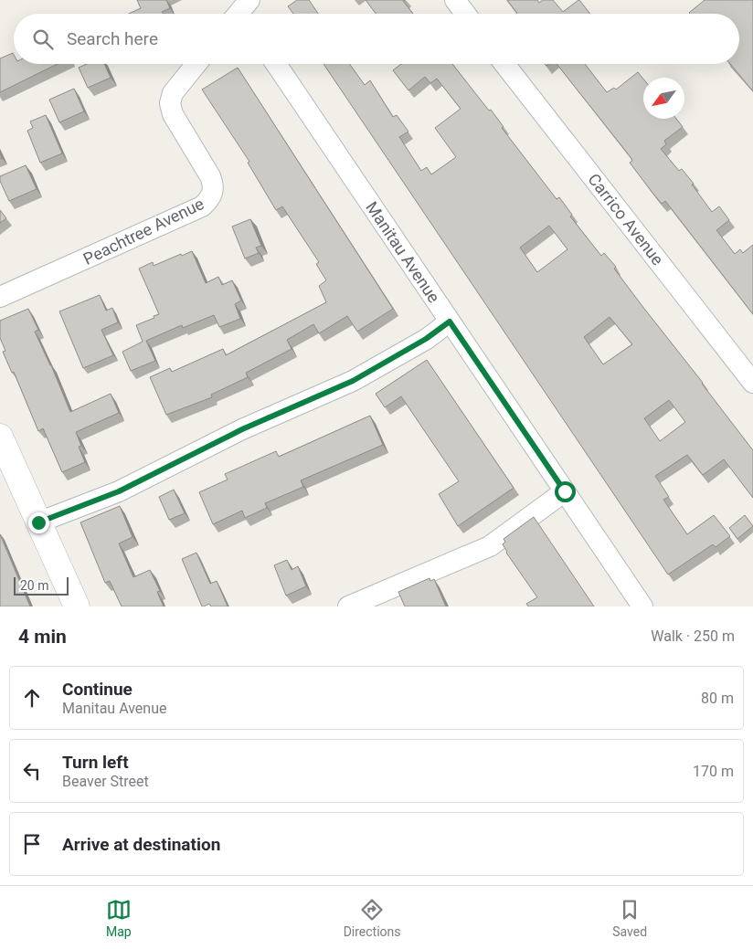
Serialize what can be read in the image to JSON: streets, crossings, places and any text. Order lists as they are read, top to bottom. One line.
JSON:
{"streets":{"street":["Carrico Avenue","Peachtree Avenue","Manitau Avenue"]},"scale_bar":"20 m","north":"bottom left","page":{"search":"Search here","scale":"20 m","heading":["4 min","Walk · 250 m"],"list":[["Continue","Manitau Avenue","80 m"],["Turn left","Beaver Street","170 m"],"Arrive at destination"],"nav":["Map","Directions","Saved"]}}
